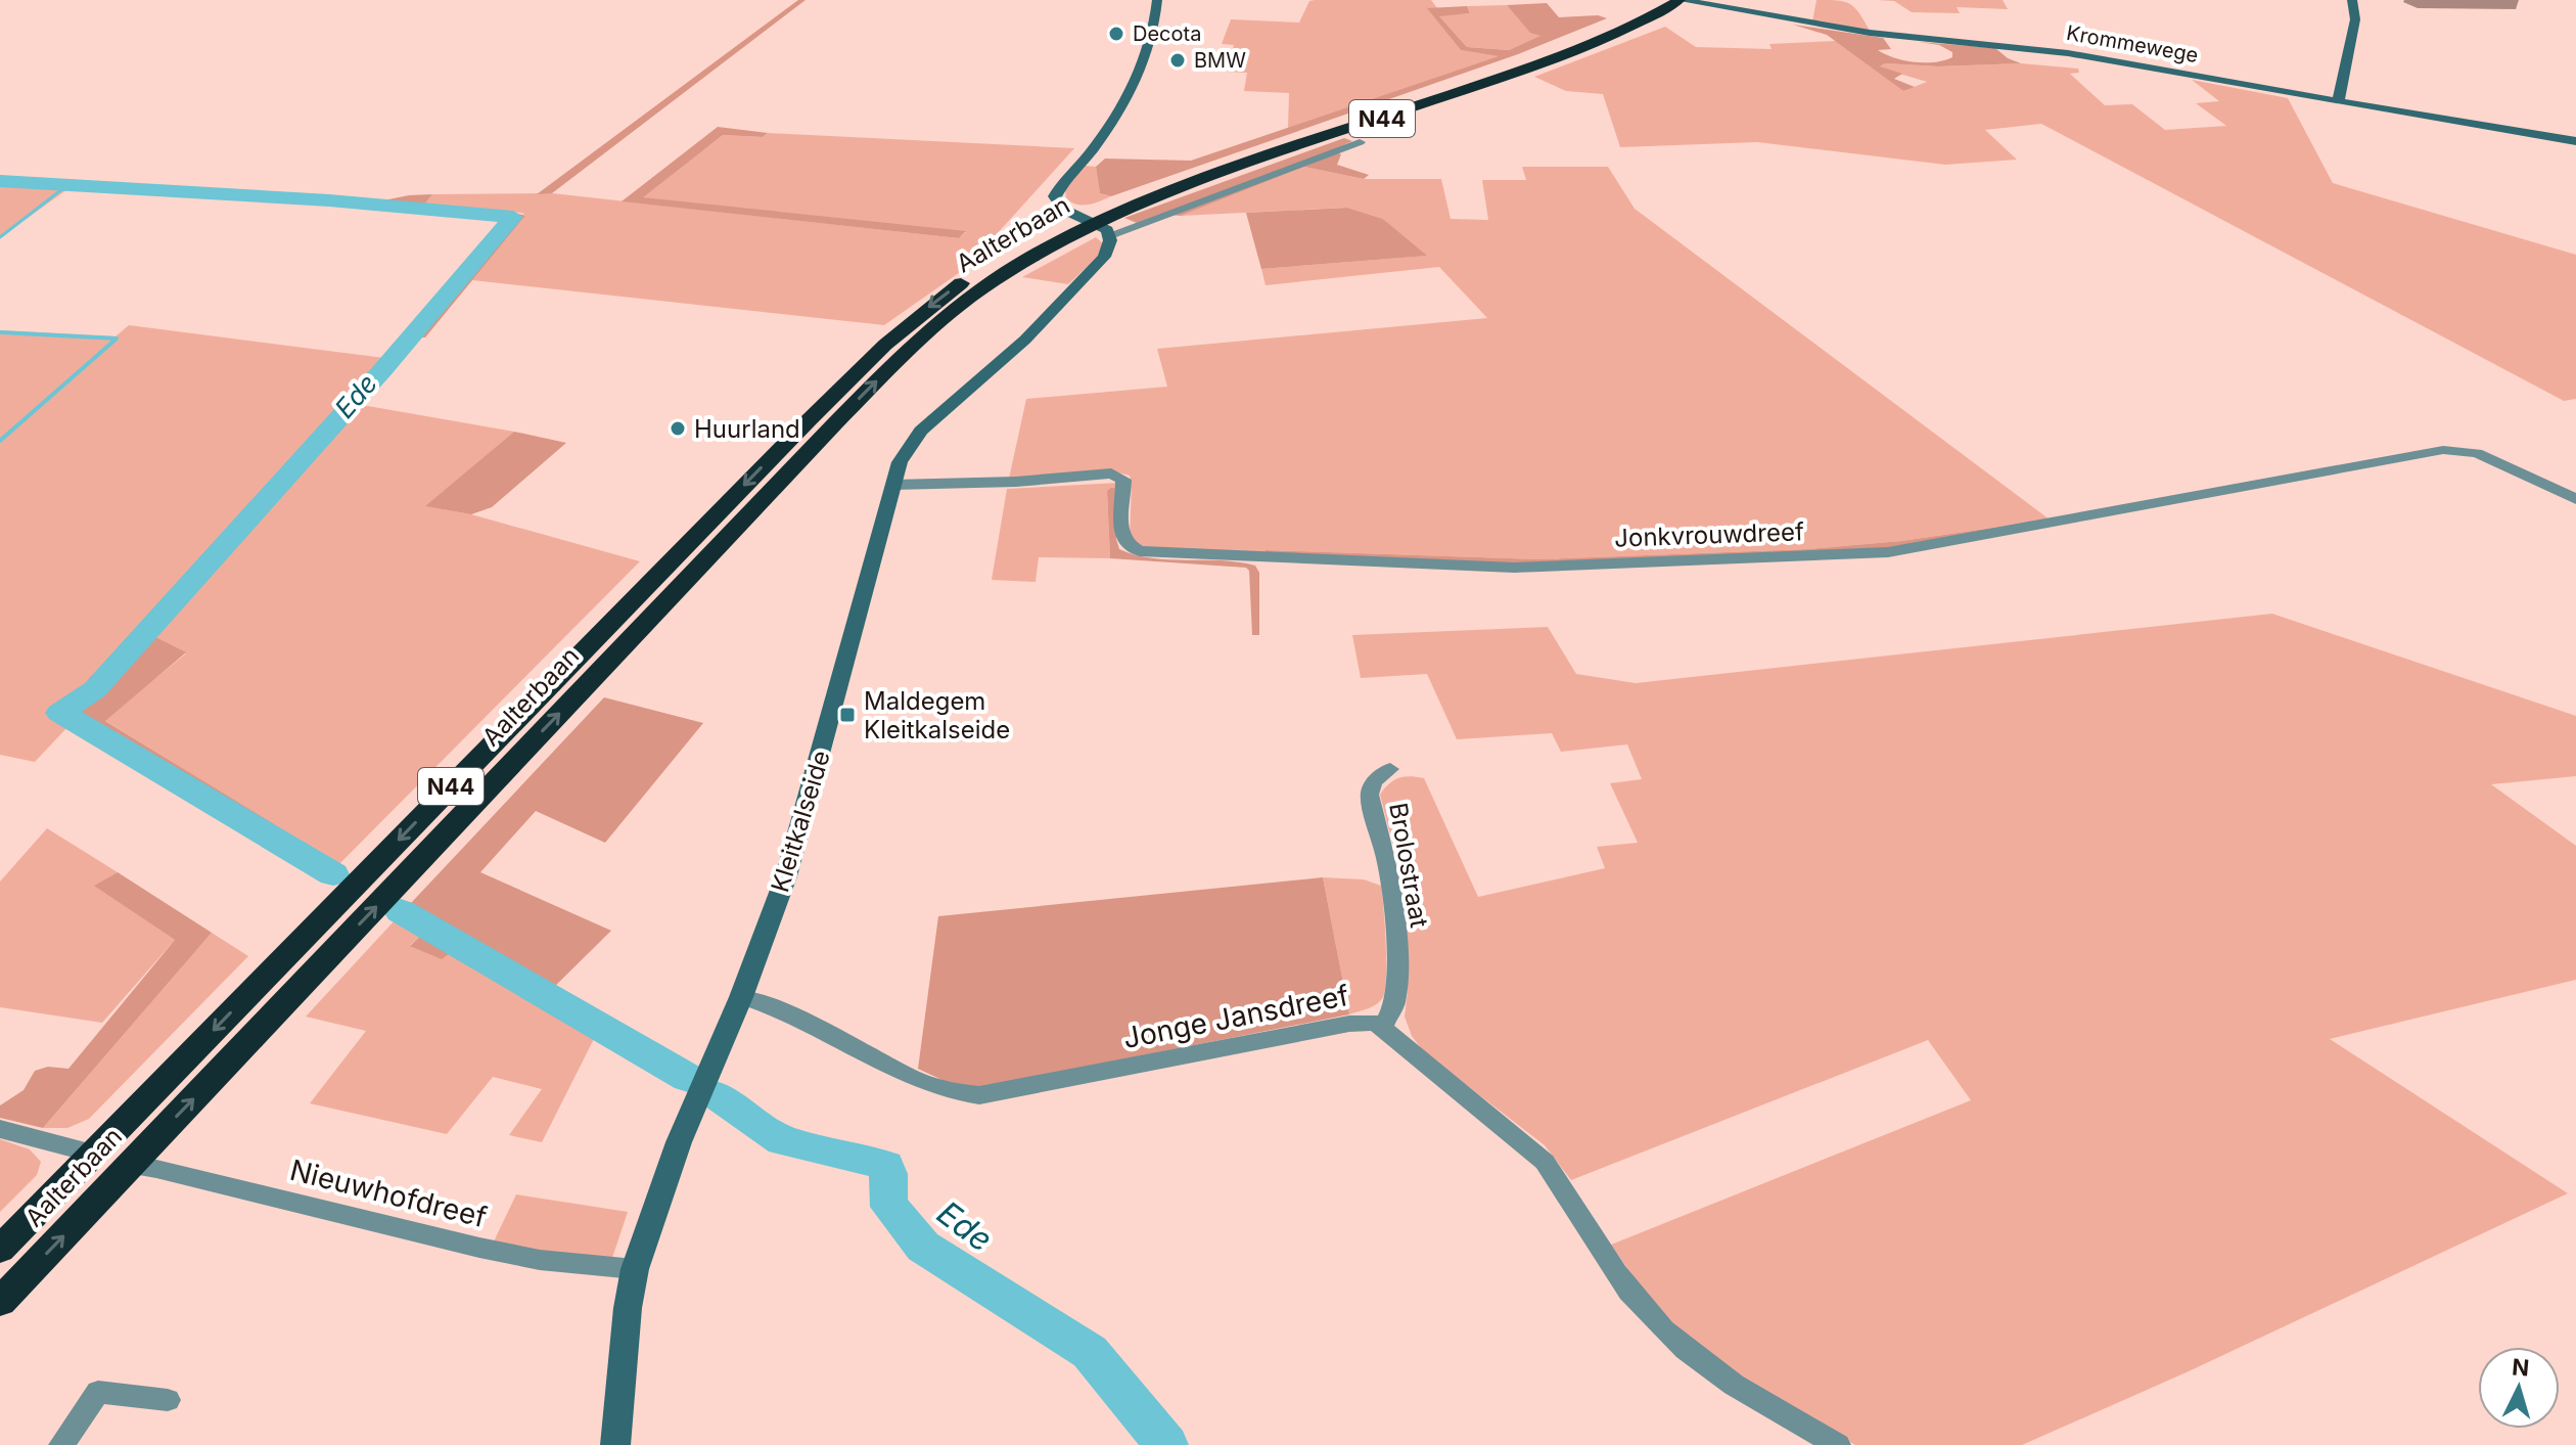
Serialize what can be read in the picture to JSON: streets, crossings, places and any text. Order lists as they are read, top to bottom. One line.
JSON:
{"streets":{"highway":["N44","Aalterbaan"],"street":["Krommewege","Jonkvrouwdreef","Kleitkalseide","Brolostraat","Jonge Jansdreef","Nieuwhofdreef"]},"crossings":[["Krommewege","N44"],["N44","Aalterbaan"],["N44","Kleitkalseide"],["Aalterbaan","Kleitkalseide"],["Aalterbaan","Nieuwhofdreef"],["Jonkvrouwdreef","Kleitkalseide"],["Kleitkalseide","Jonge Jansdreef"],["Kleitkalseide","Nieuwhofdreef"],["Brolostraat","Jonge Jansdreef"]],"water":["Ede"],"places":{"other":["Decota","BMW","Huurland"],"transit":["Maldegem Kleitkalseide"]},"north":"top"}
